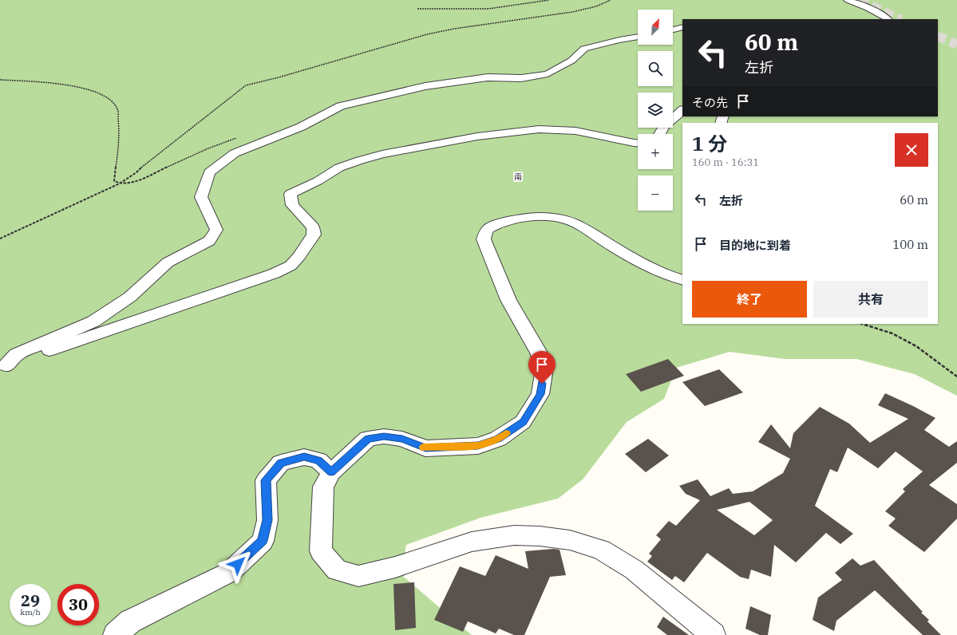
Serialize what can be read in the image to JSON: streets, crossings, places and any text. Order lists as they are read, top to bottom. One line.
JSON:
{"districts":["南"],"north":"top right","page":{"map_buttons":["+","−"],"turn":["60 m","左折"],"then":"その先","heading":["1 分","160 m · 16:31"],"list":[{"name":"左折","value":"60 m"},{"name":"目的地に到着","value":"100 m"}],"buttons":["終了","共有"],"speed":"29 km/h","limit":"30"}}
